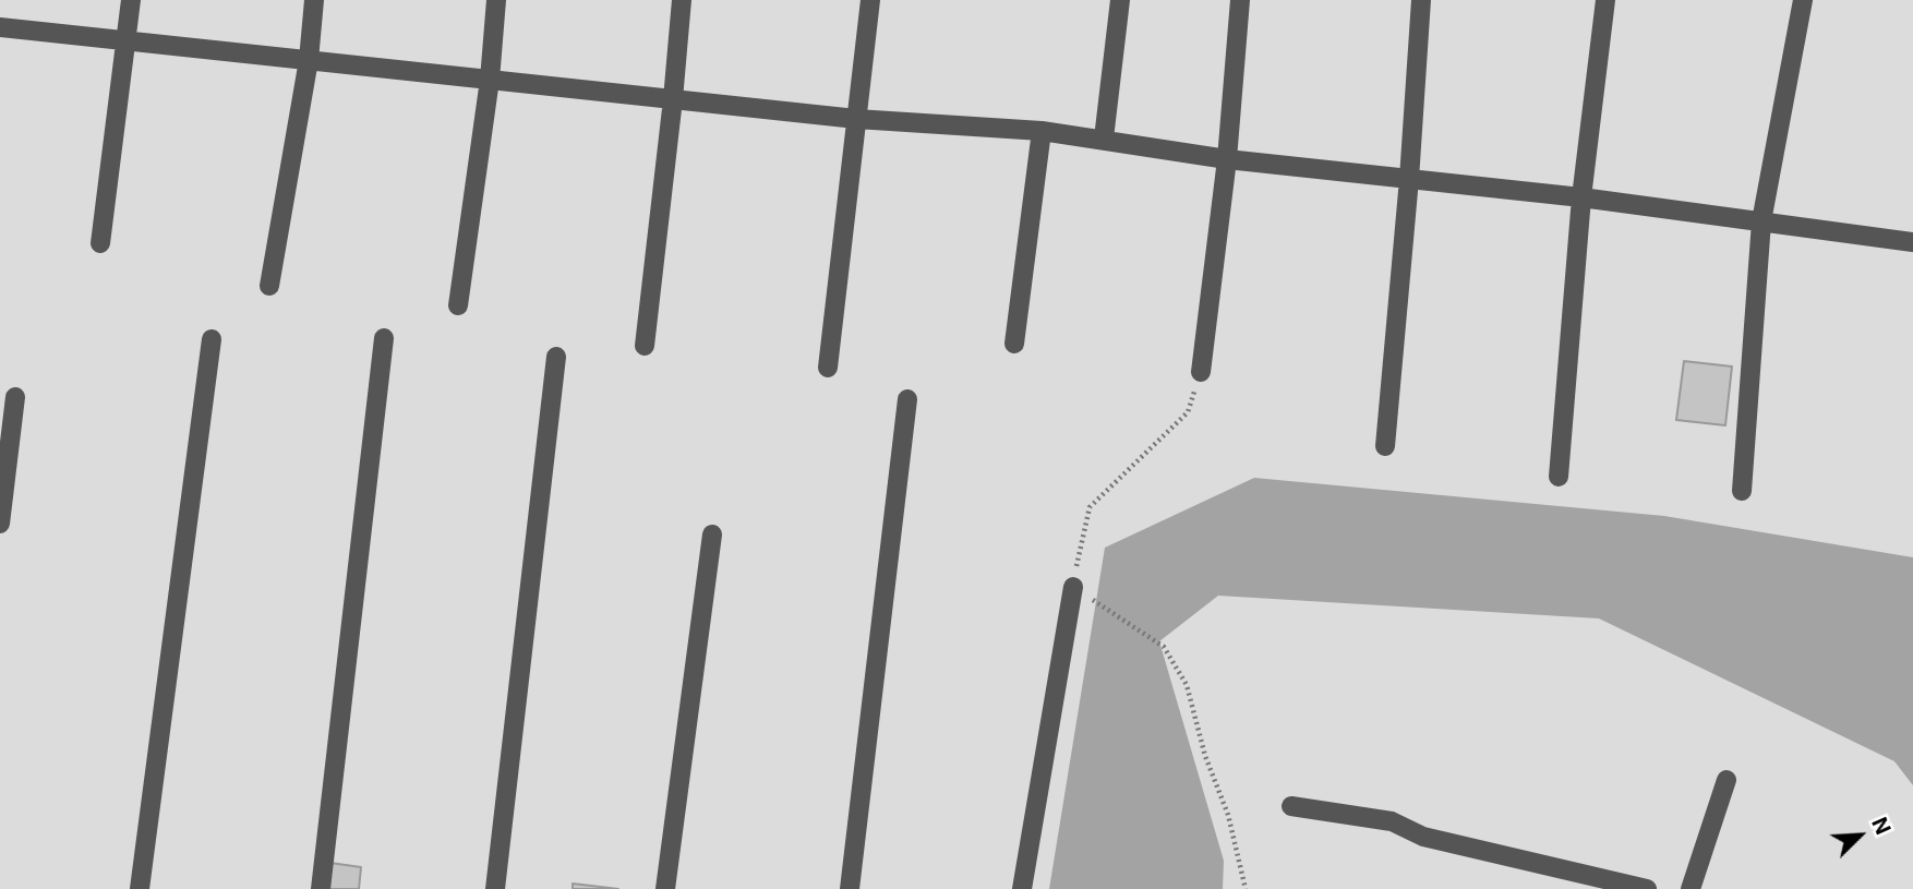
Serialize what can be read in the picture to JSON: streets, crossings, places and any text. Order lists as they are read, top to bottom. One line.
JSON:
{"north":"top right"}
